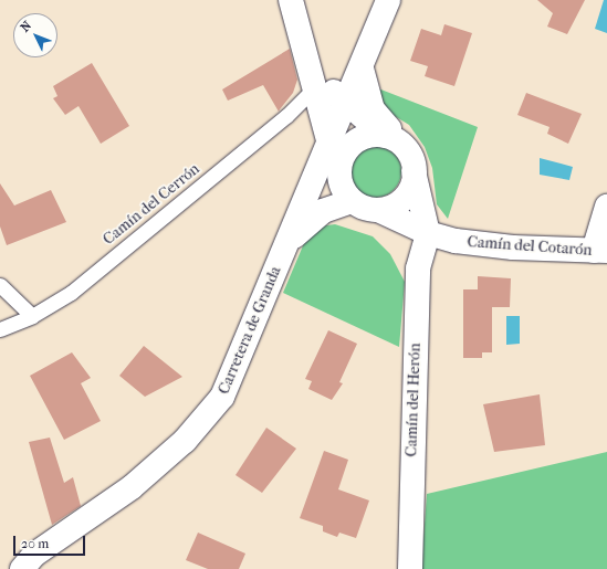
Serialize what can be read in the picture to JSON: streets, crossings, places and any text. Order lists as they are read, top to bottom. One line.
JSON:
{"streets":{"street":["Camín del Cotarón","Carretera de Granda","Camín del Herón"],"lane":["Camín del Cerrón"]},"crossings":[["Camín del Cerrón","Carretera de Granda"],["Camín del Cotarón","Carretera de Granda"],["Camín del Cotarón","Camín del Herón"]],"scale_bar":"20 m","north":"top left"}
